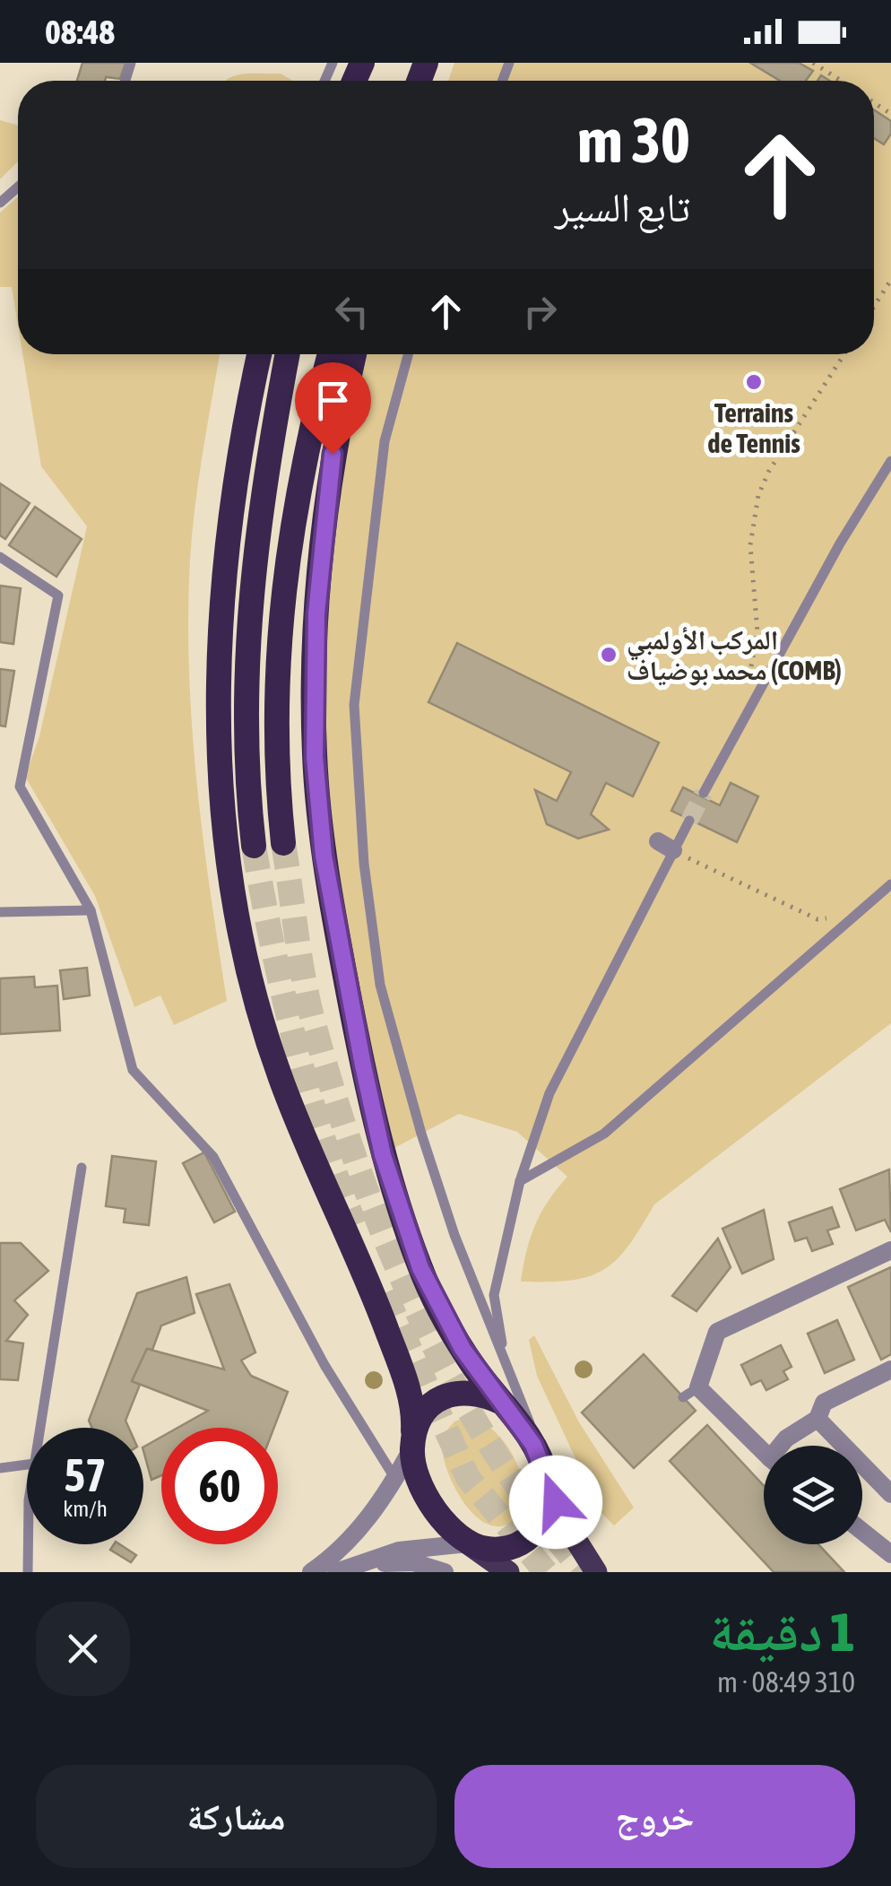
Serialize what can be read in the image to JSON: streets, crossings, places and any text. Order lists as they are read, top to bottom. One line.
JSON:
{"places":["Terrains de Tennis","المركب الأولمبي محمد بوضياف (COMB)"],"page":{"status":"08:48","turn":["30 m","تابع السير"],"speed":"57 km/h","limit":"60","heading":["1 دقيقة","310 m · 08:49"],"buttons":["خروج","مشاركة"]}}
